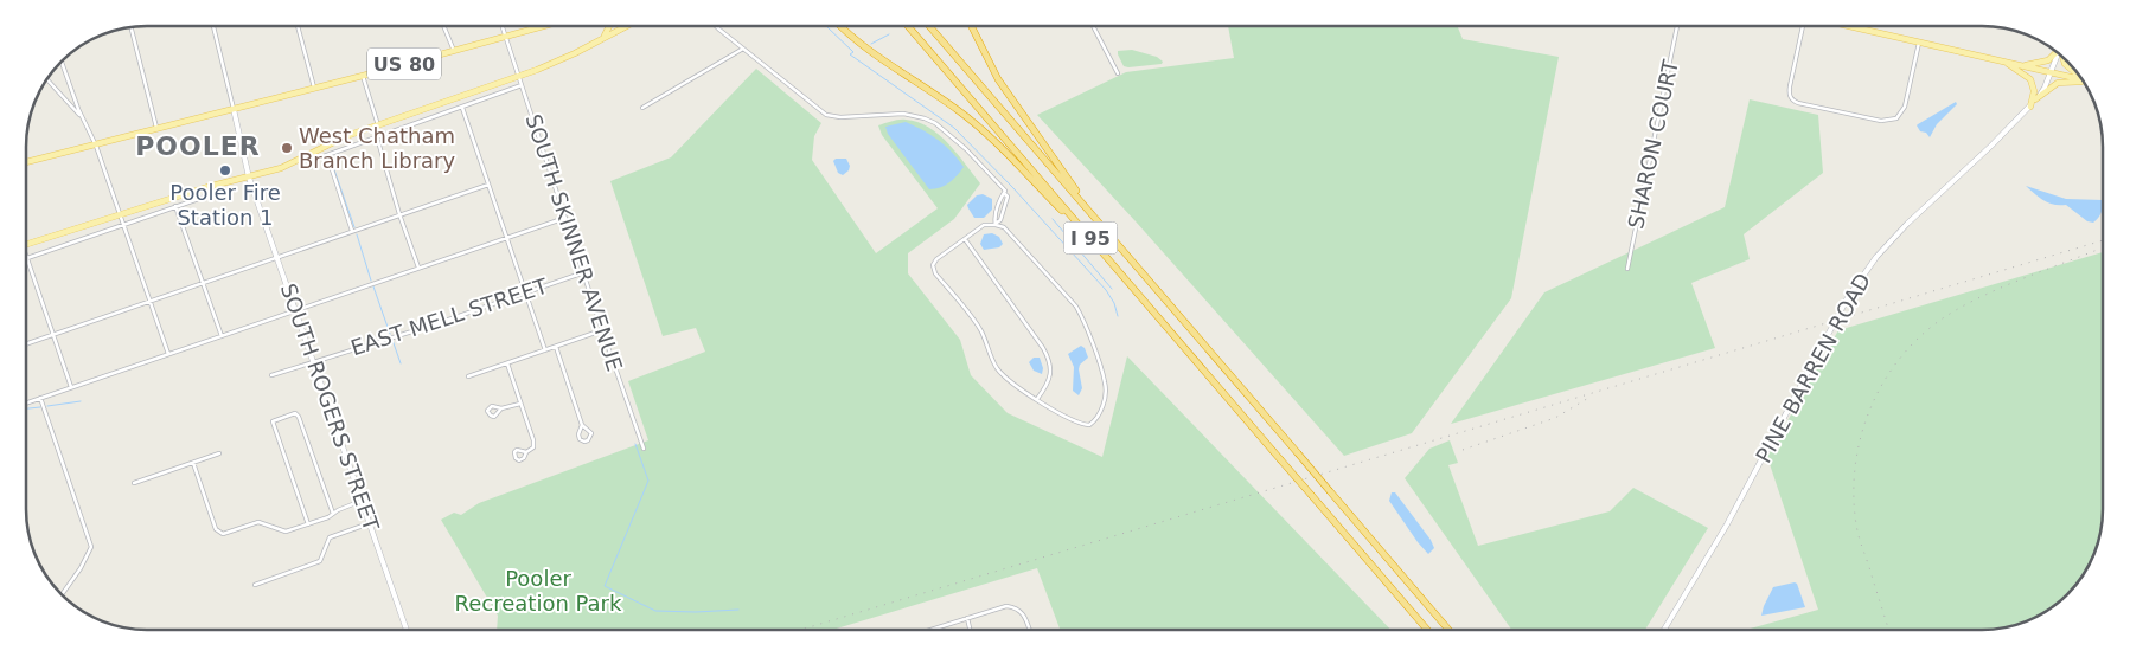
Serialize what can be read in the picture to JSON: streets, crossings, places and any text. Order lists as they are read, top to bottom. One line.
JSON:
{"streets":{"highway":["I 95"],"main road":["US 80","PINE BARREN ROAD","SOUTH ROGERS STREET"],"street":["SHARON COURT","SOUTH SKINNER AVENUE","EAST MELL STREET"]},"crossings":[["US 80","SOUTH SKINNER AVENUE"],["US 80","SOUTH ROGERS STREET"],["SOUTH SKINNER AVENUE","EAST MELL STREET"],["EAST MELL STREET","SOUTH ROGERS STREET"]],"districts":["POOLER"],"parks":["Pooler Recreation Park"],"places":["West Chatham Branch Library","Pooler Fire Station 1"]}
